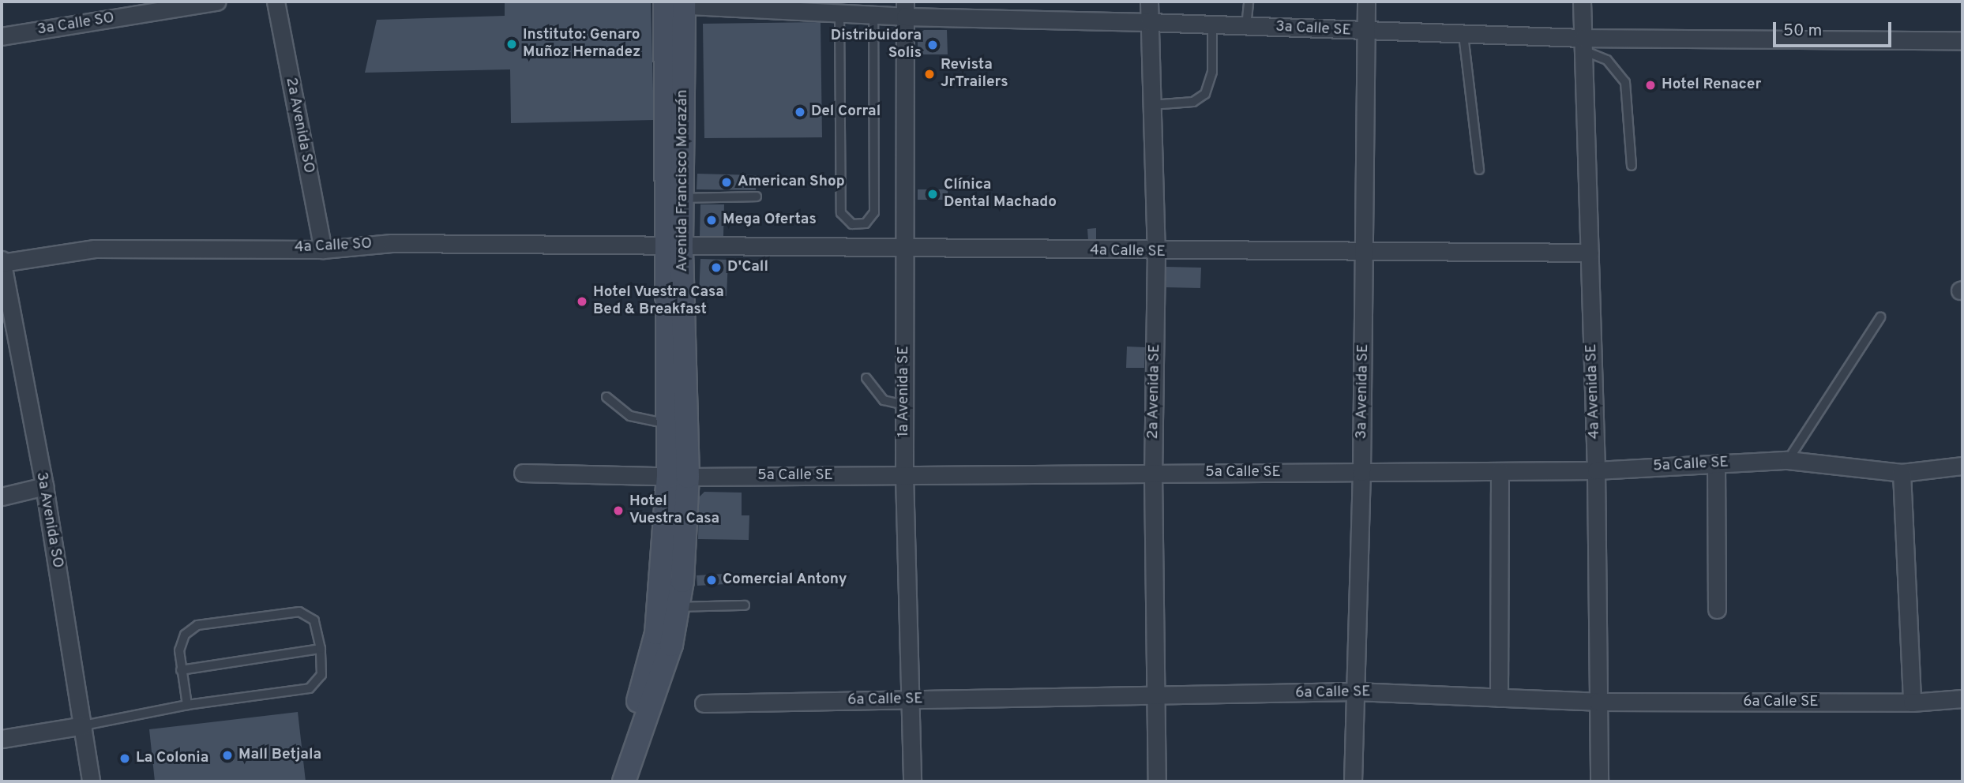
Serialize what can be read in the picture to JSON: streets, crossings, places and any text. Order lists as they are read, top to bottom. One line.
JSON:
{"streets":{"main road":["Avenida Francisco Morazán"],"street":["3a Calle SO","3a Calle SE","2a Avenida SO","4a Calle SO","4a Calle SE","1a Avenida SE","2a Avenida SE","3a Avenida SE","4a Avenida SE","5a Calle SE","3a Avenida SO","6a Calle SE"]},"crossings":[["3a Calle SE","Avenida Francisco Morazán"],["3a Calle SE","1a Avenida SE"],["3a Calle SE","2a Avenida SE"],["3a Calle SE","3a Avenida SE"],["3a Calle SE","4a Avenida SE"],["2a Avenida SO","4a Calle SO"],["Avenida Francisco Morazán","4a Calle SO"],["Avenida Francisco Morazán","4a Calle SE"],["Avenida Francisco Morazán","5a Calle SE"],["4a Calle SO","4a Calle SE"],["4a Calle SO","3a Avenida SO"],["4a Calle SE","1a Avenida SE"],["4a Calle SE","2a Avenida SE"],["4a Calle SE","3a Avenida SE"],["4a Calle SE","4a Avenida SE"],["1a Avenida SE","5a Calle SE"],["1a Avenida SE","6a Calle SE"],["2a Avenida SE","5a Calle SE"],["2a Avenida SE","6a Calle SE"],["3a Avenida SE","5a Calle SE"],["3a Avenida SE","6a Calle SE"],["4a Avenida SE","5a Calle SE"],["4a Avenida SE","6a Calle SE"]],"places":["Instituto: Genaro Muñoz Hernadez","Distribuidora Solis","Revista JrTrailers","Hotel Renacer","Del Corral","American Shop","Clínica Dental Machado","Mega Ofertas","D'Call","Hotel Vuestra Casa Bed & Breakfast","Hotel Vuestra Casa","Comercial Antony","Mall Betjala","La Colonia"],"scale_bar":"50 m"}
